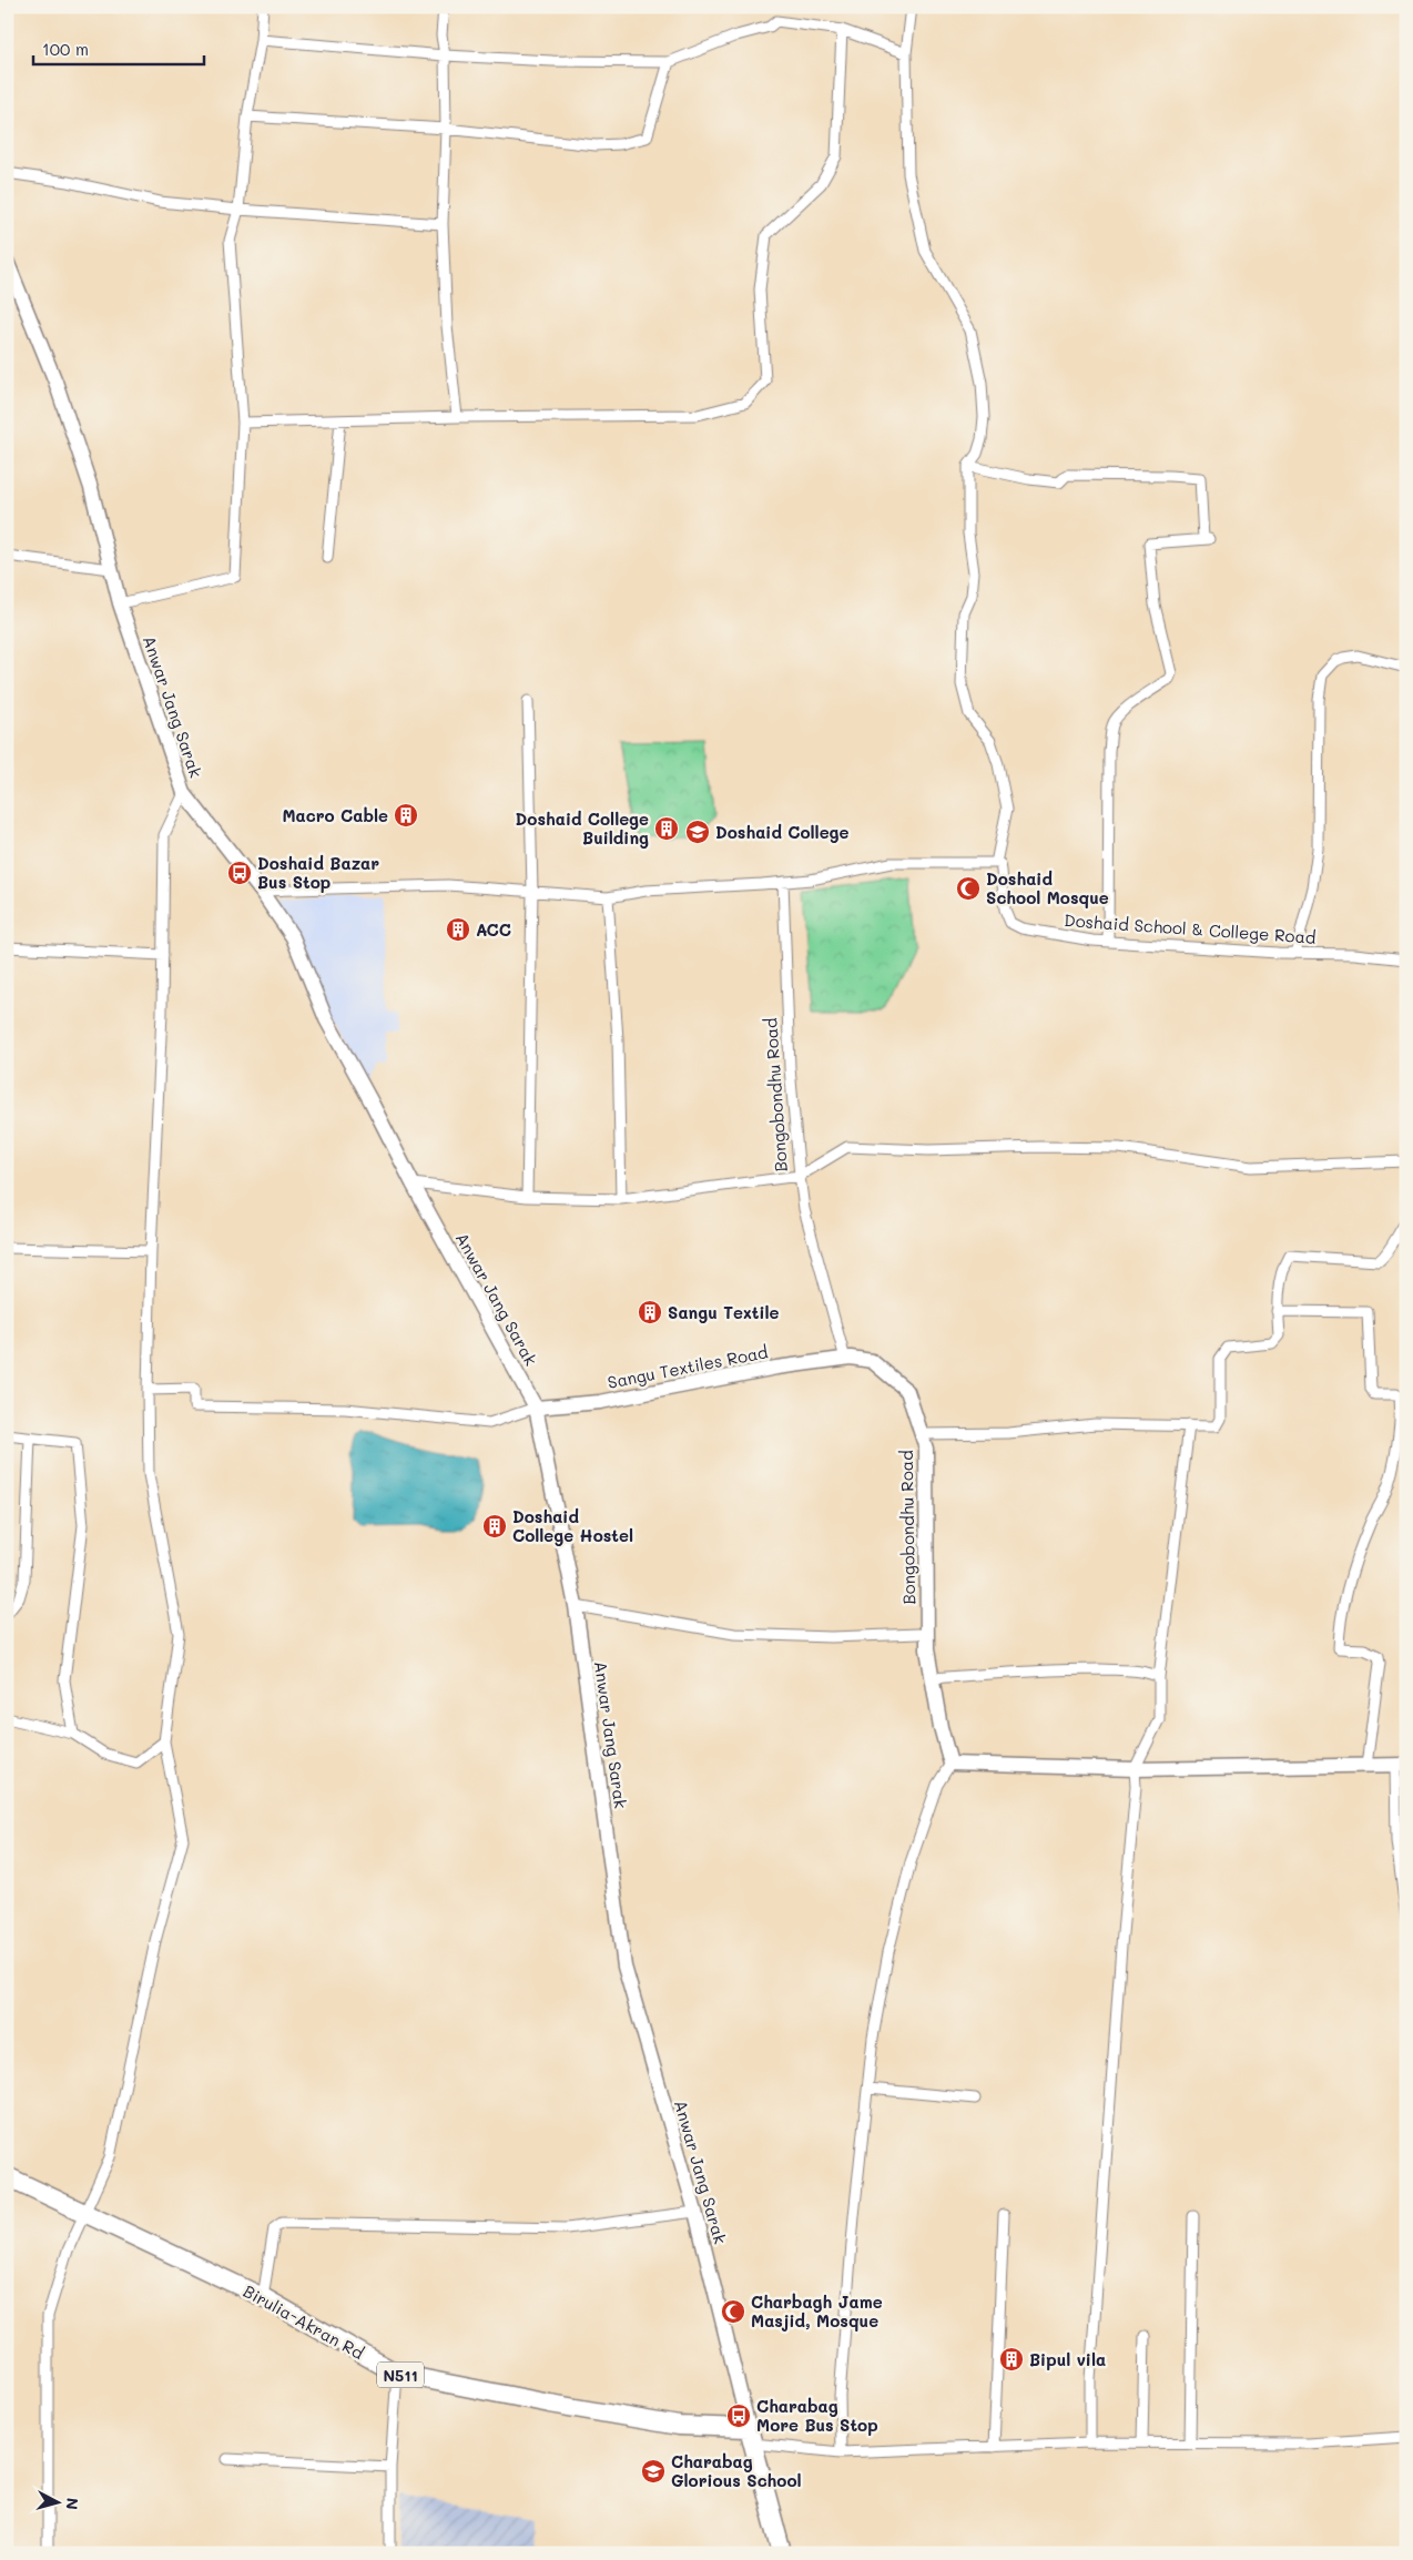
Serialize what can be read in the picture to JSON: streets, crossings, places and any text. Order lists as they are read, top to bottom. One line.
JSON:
{"streets":{"highway":["Birulia-Akran Rd","N511"],"main road":["Anwar Jang Sarak","Bongobondhu Road","Sangu Textiles Road"],"street":["Doshaid School & College Road"]},"crossings":[["Anwar Jang Sarak","Sangu Textiles Road"],["Anwar Jang Sarak","Birulia-Akran Rd"],["Bongobondhu Road","Sangu Textiles Road"]],"places":{"building":["Macro Cable","Doshaid College Building","ACC","Sangu Textile","Doshaid College Hostel","Bipul vila"],"school or university":["Doshaid College","Charabag Glorious School"],"bus stop":["Doshaid Bazar Bus Stop","Charabag More Bus Stop"],"mosque":["Doshaid School Mosque","Charbagh Jame Masjid, Mosque"]},"scale_bar":"100 m","north":"right"}
